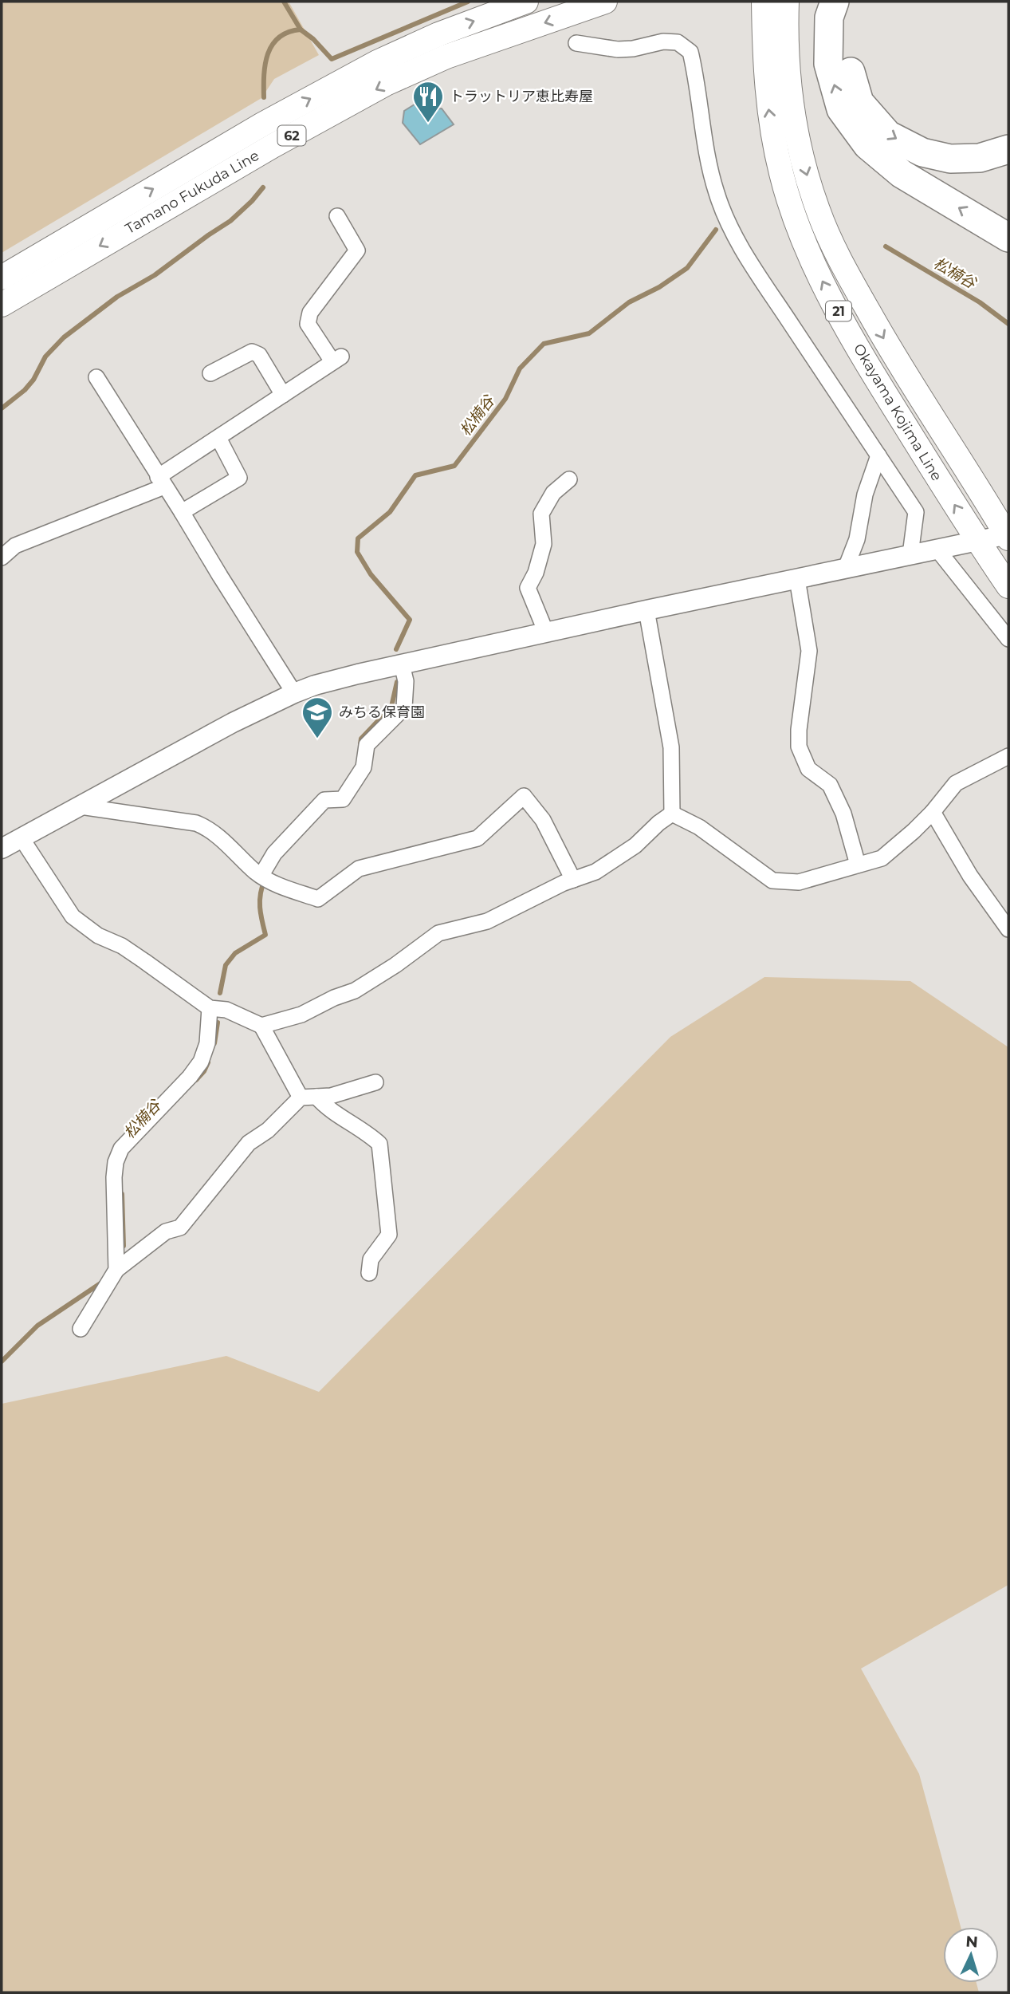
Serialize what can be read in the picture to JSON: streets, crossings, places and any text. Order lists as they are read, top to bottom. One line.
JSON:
{"streets":{"main road":["62","Tamano Fukuda Line","21","Okayama Kojima Line"]},"water":["松楠谷"],"places":{"restaurant":["トラットリア恵比寿屋"],"school or university":["みちる保育園"]},"north":"top"}
